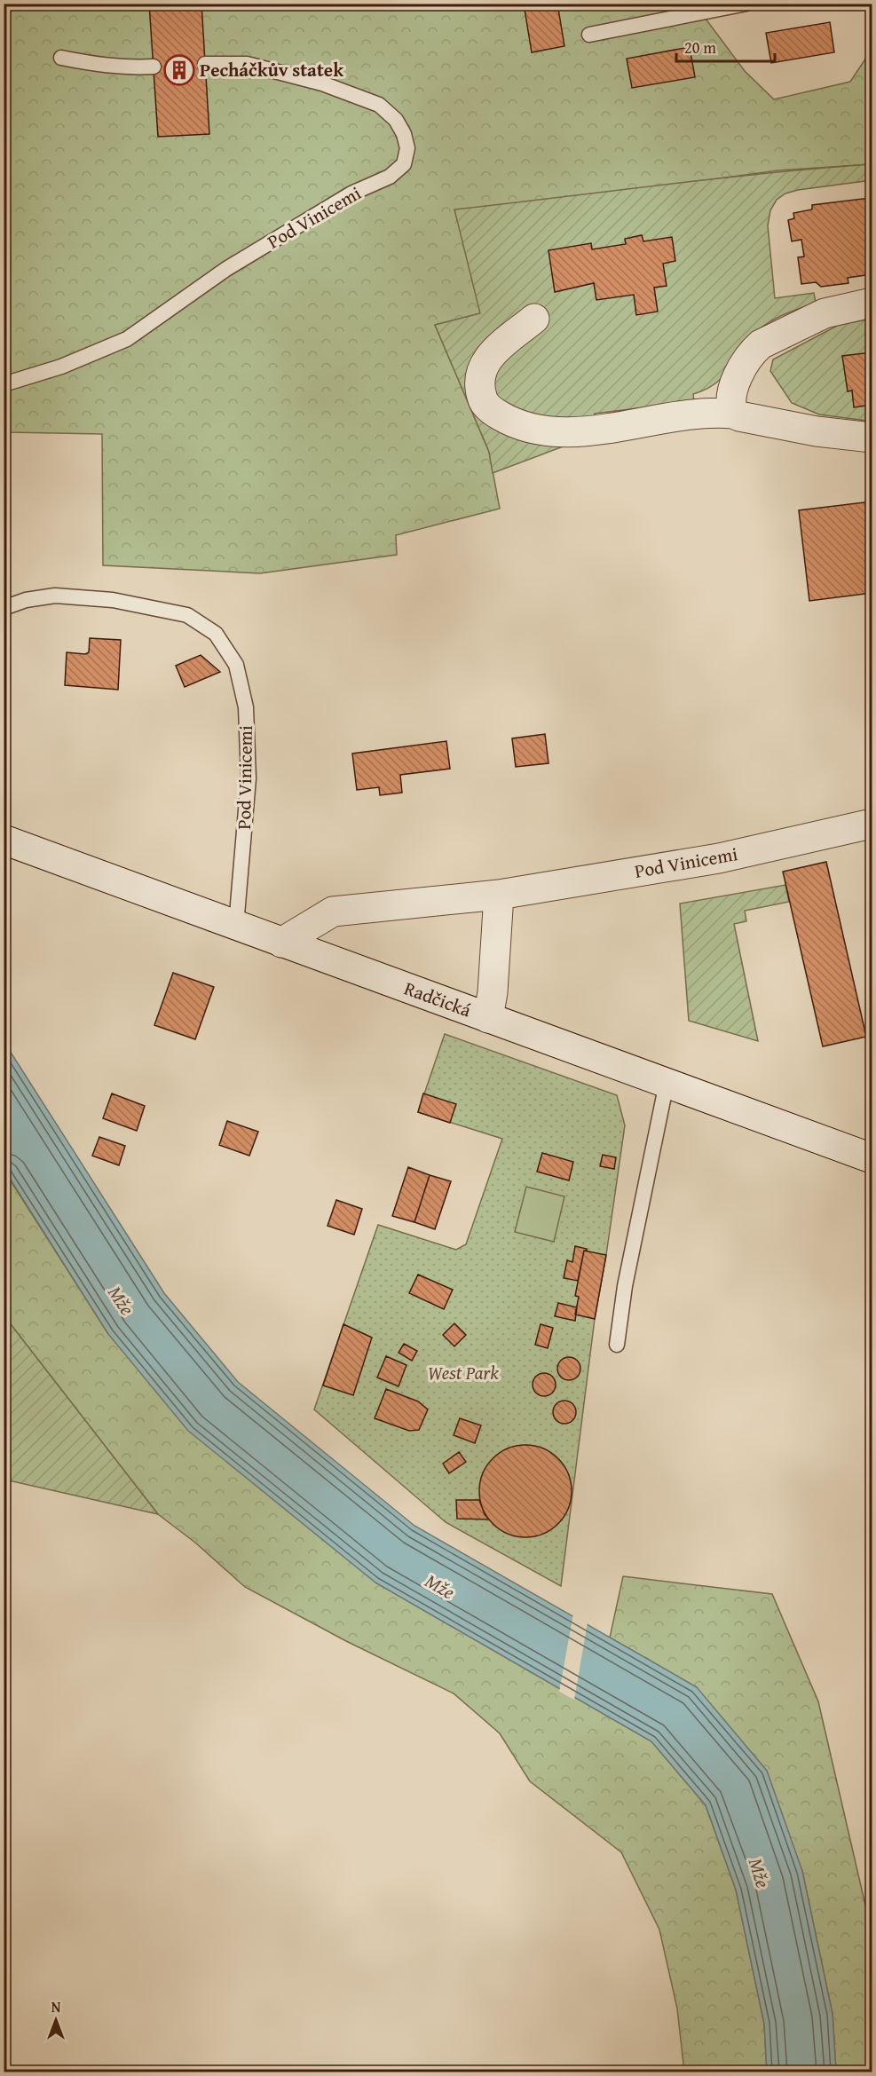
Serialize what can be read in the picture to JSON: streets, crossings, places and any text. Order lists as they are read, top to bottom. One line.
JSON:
{"streets":{"street":["Pod Vinicemi","Radčická"]},"crossings":[["Pod Vinicemi","Radčická"]],"water":["Mže"],"parks":["West Park"],"places":{"building":["Pecháčkův statek"]},"scale_bar":"20 m","north":"top"}
